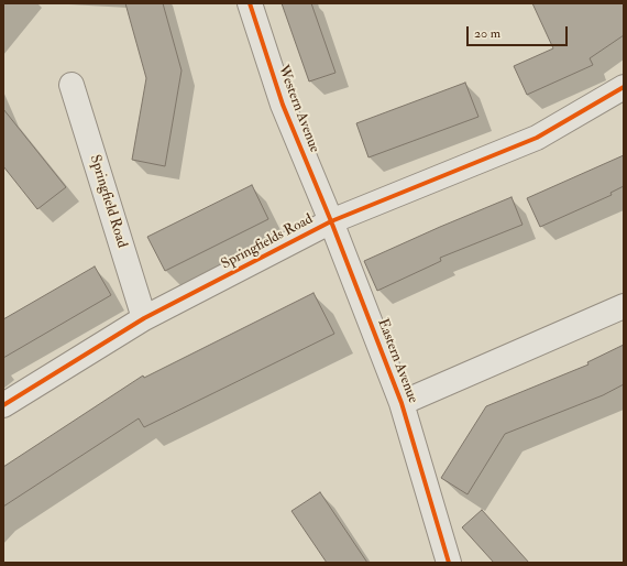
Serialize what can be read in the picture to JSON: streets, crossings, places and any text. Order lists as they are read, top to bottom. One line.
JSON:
{"streets":{"street":["Western Avenue","Springfield Road","Springfields Road","Eastern Avenue"]},"crossings":[["Western Avenue","Springfields Road"],["Western Avenue","Eastern Avenue"],["Springfield Road","Springfields Road"],["Springfields Road","Eastern Avenue"]],"scale_bar":"20 m"}
